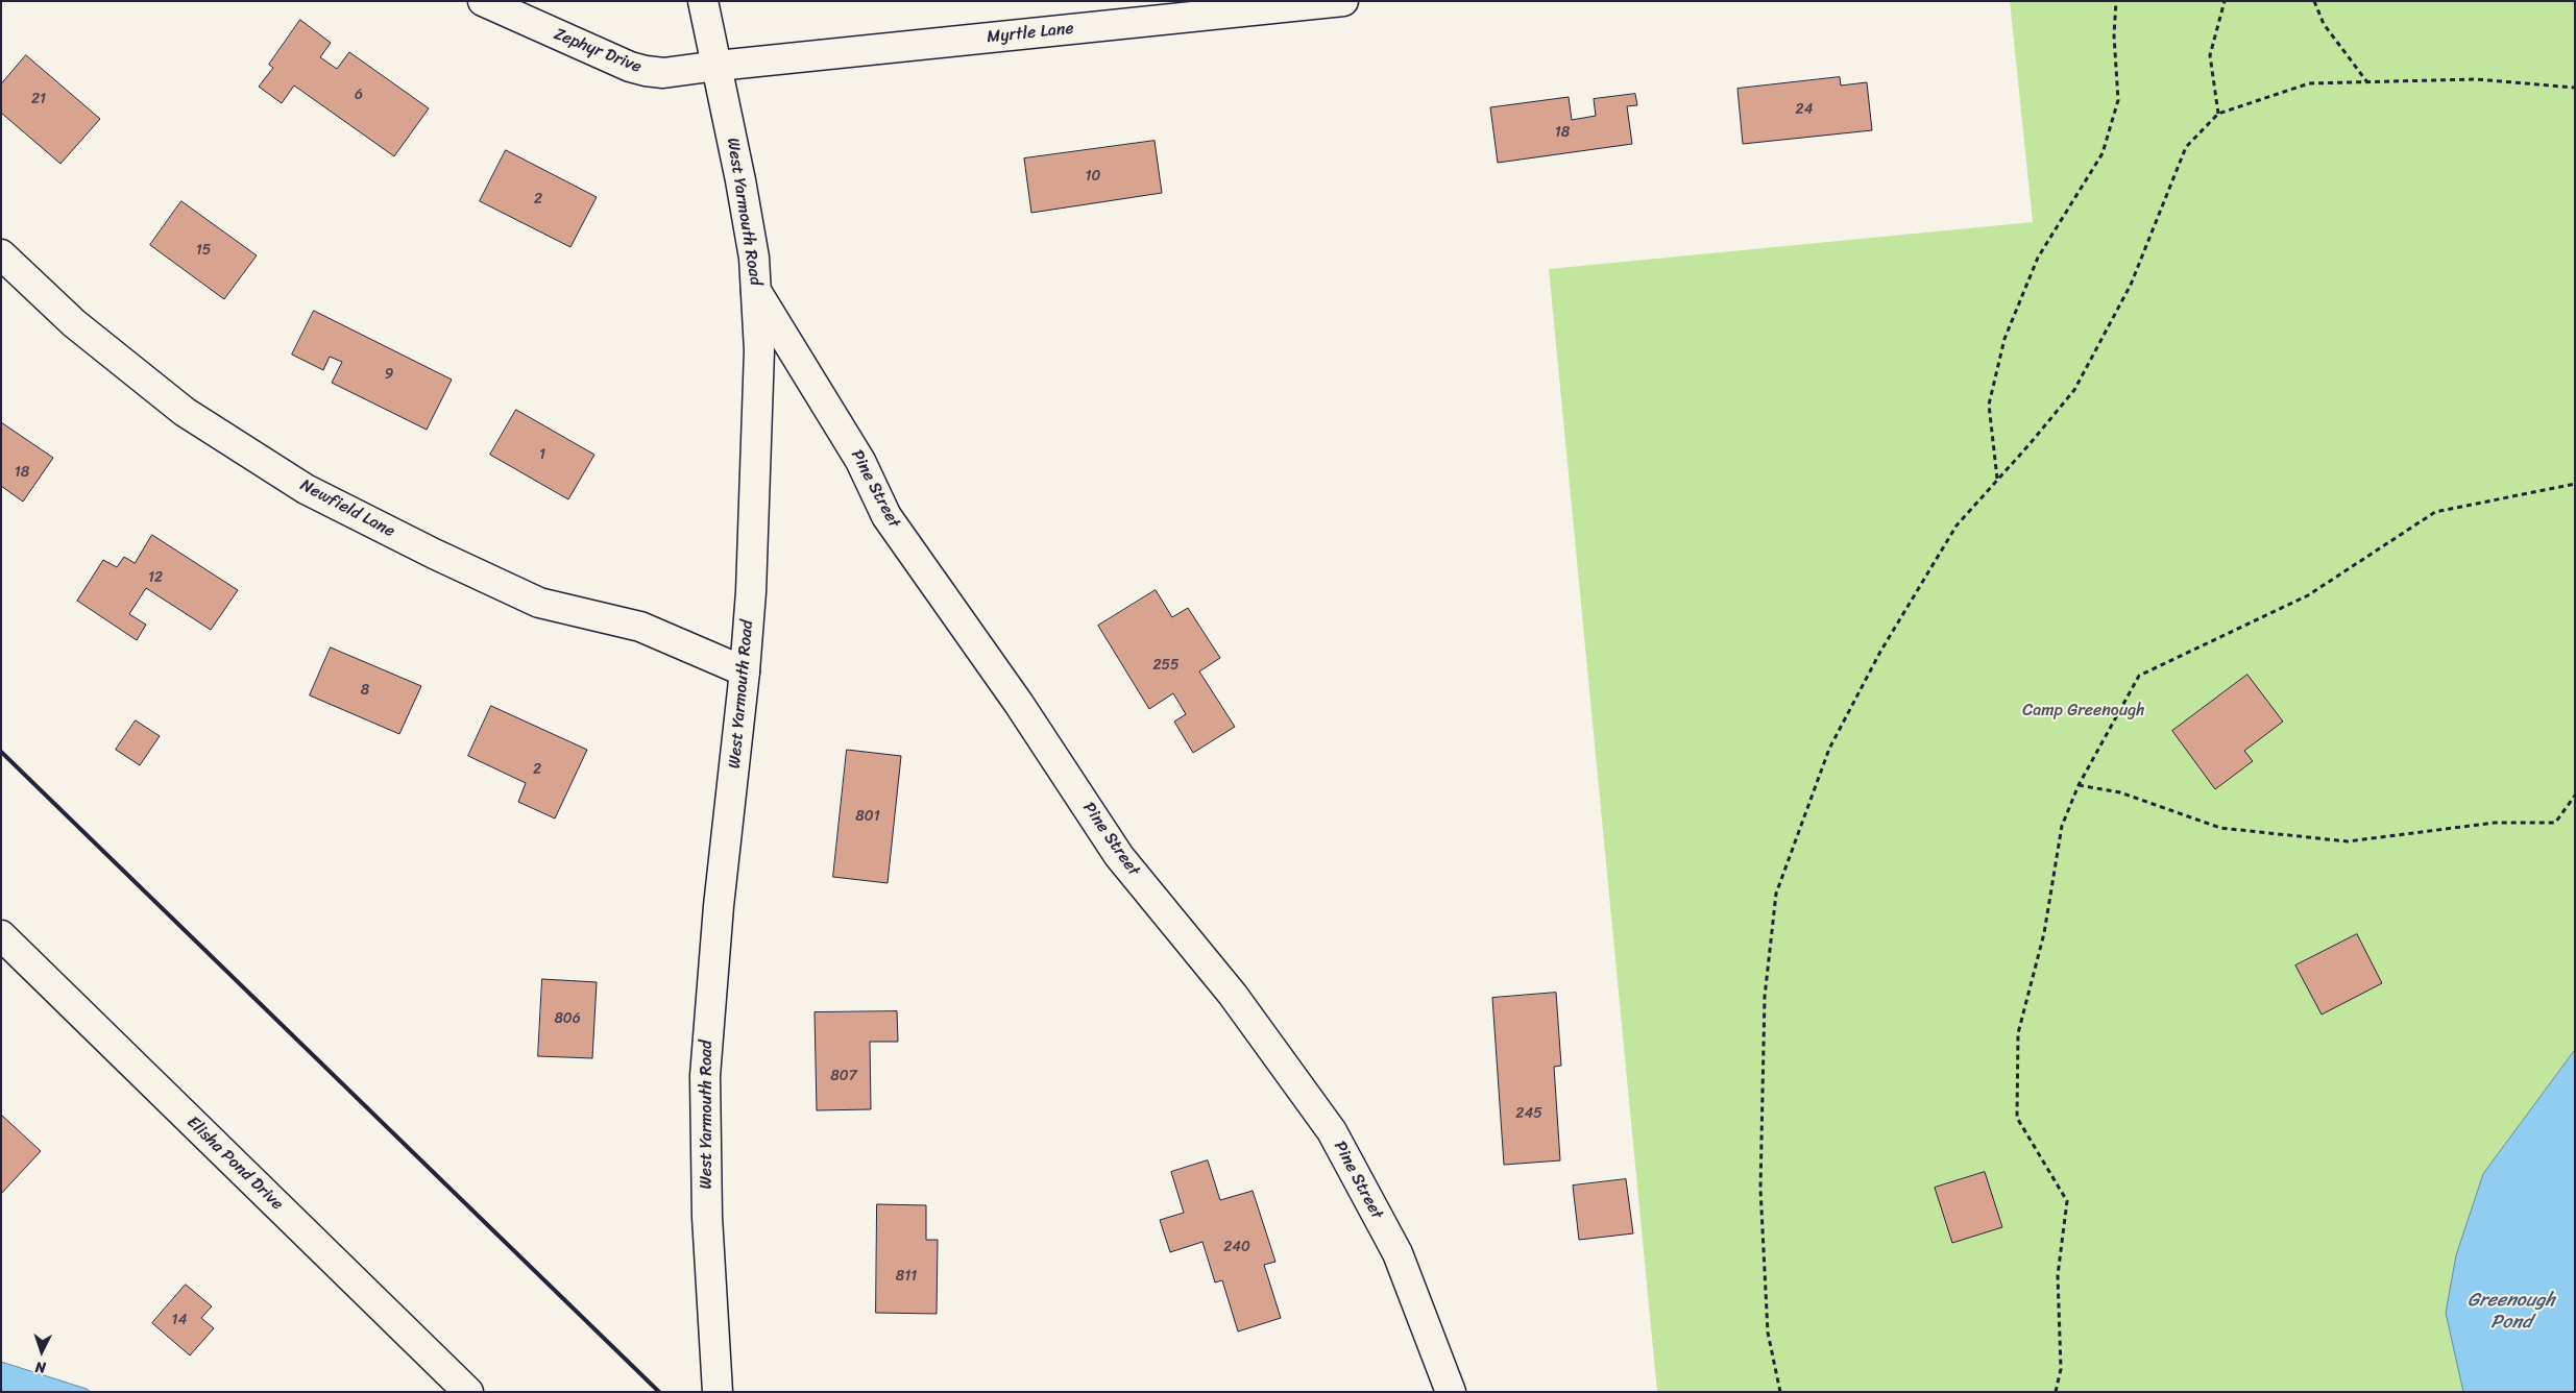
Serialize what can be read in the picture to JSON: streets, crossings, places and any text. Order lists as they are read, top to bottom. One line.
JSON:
{"streets":{"street":["Myrtle Lane","Zephyr Drive","West Yarmouth Road","Pine Street","Newfield Lane","Elisha Pond Drive"]},"crossings":[["Myrtle Lane","Zephyr Drive"],["Myrtle Lane","West Yarmouth Road"],["Zephyr Drive","West Yarmouth Road"],["West Yarmouth Road","Pine Street"],["West Yarmouth Road","Newfield Lane"]],"water":["Greenough Pond"],"parks":["Camp Greenough"],"house_numbers":["6","21","24","18","10","2","15","9","1","18","12","255","8","2","801","806","807","245","240","811","14"],"north":"bottom"}
